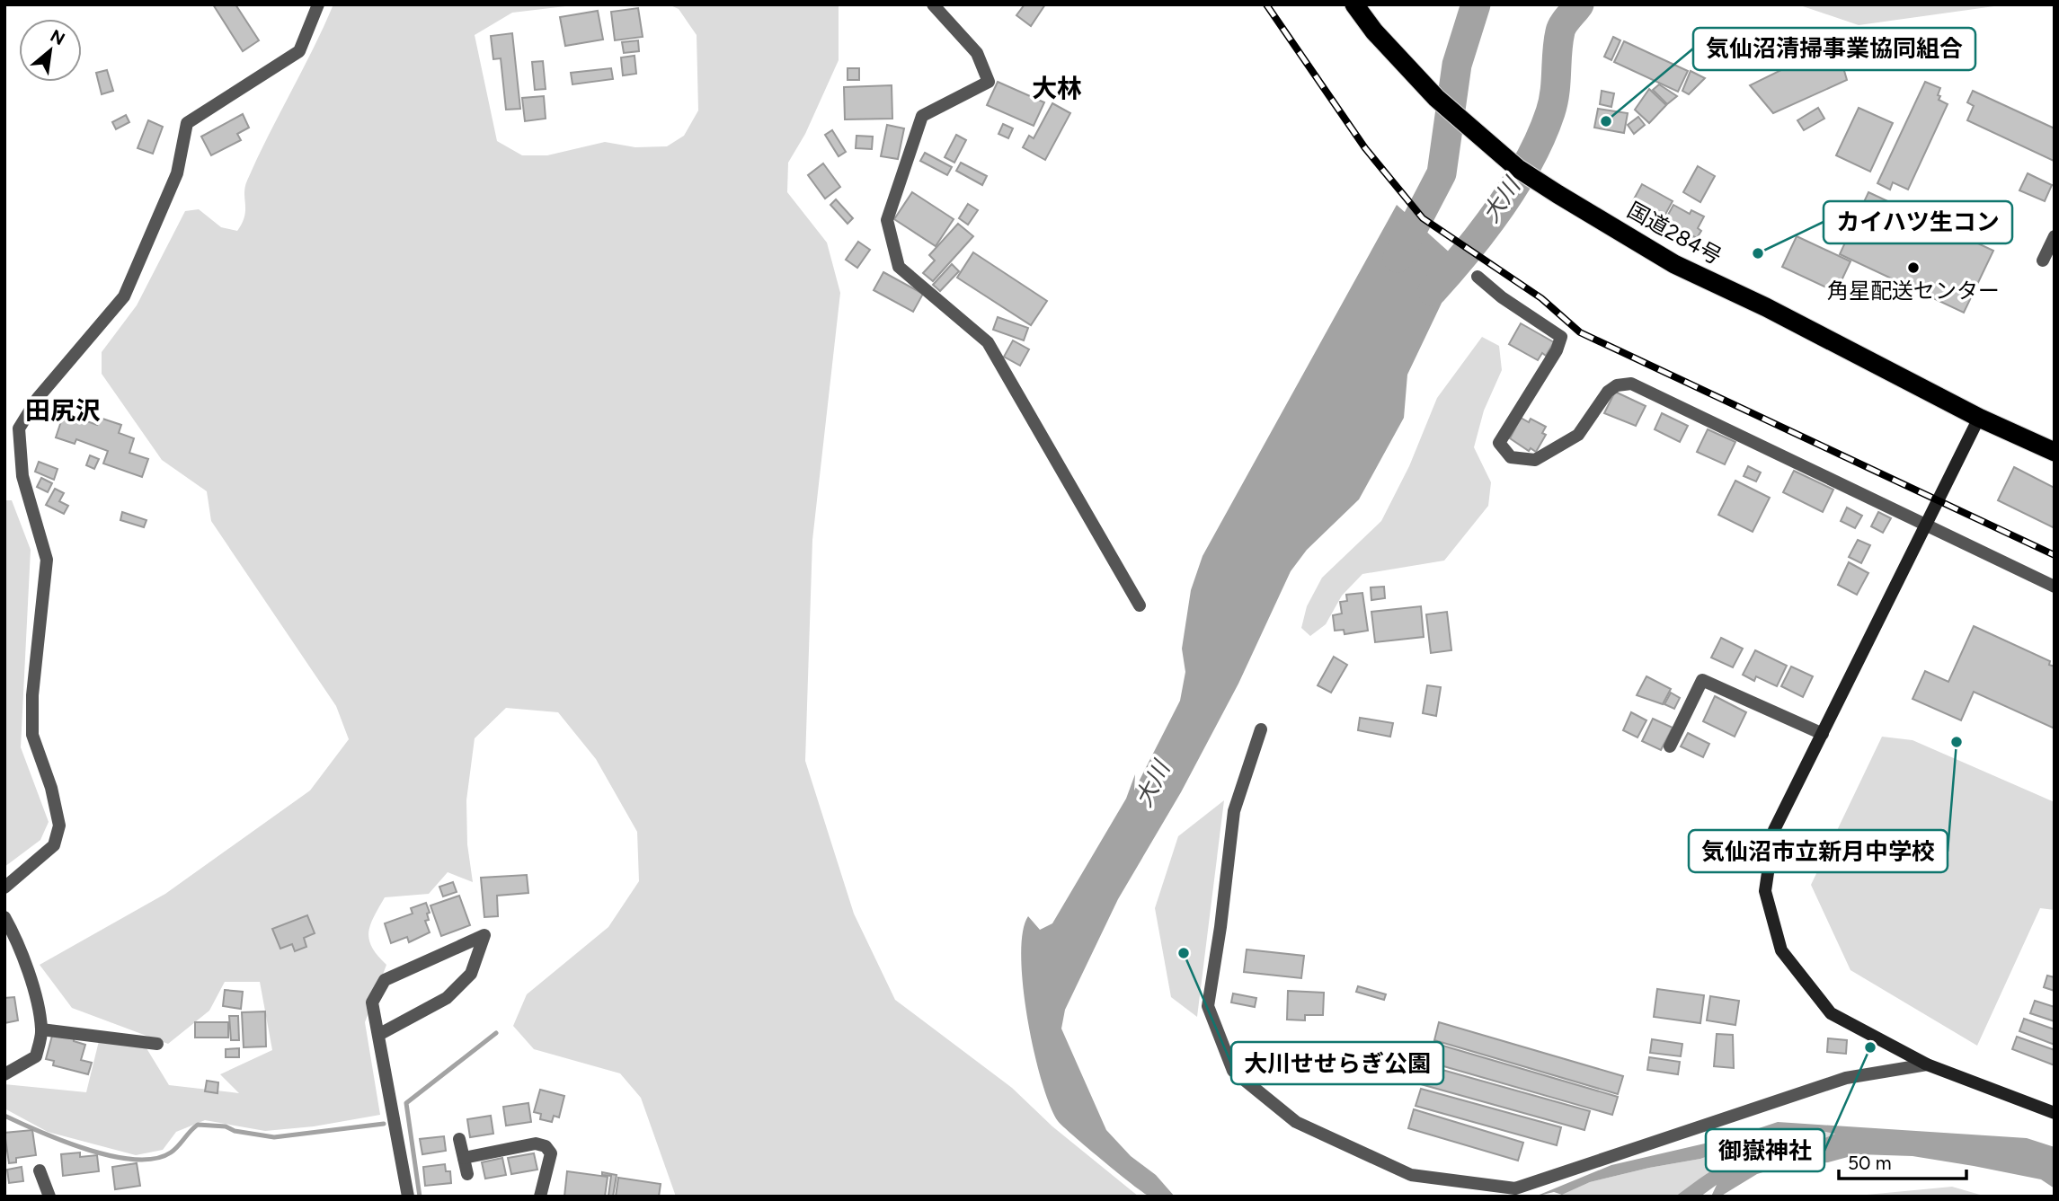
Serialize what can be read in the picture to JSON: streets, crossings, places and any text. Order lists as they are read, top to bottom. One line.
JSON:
{"streets":{"highway":["国道284号"]},"districts":["大林","田尻沢"],"water":["大川"],"places":["気仙沼清掃事業協同組合","カイハツ生コン","角星配送センター","気仙沼市立新月中学校","大川せせらぎ公園","御嶽神社"],"scale_bar":"50 m","north":"top right"}
